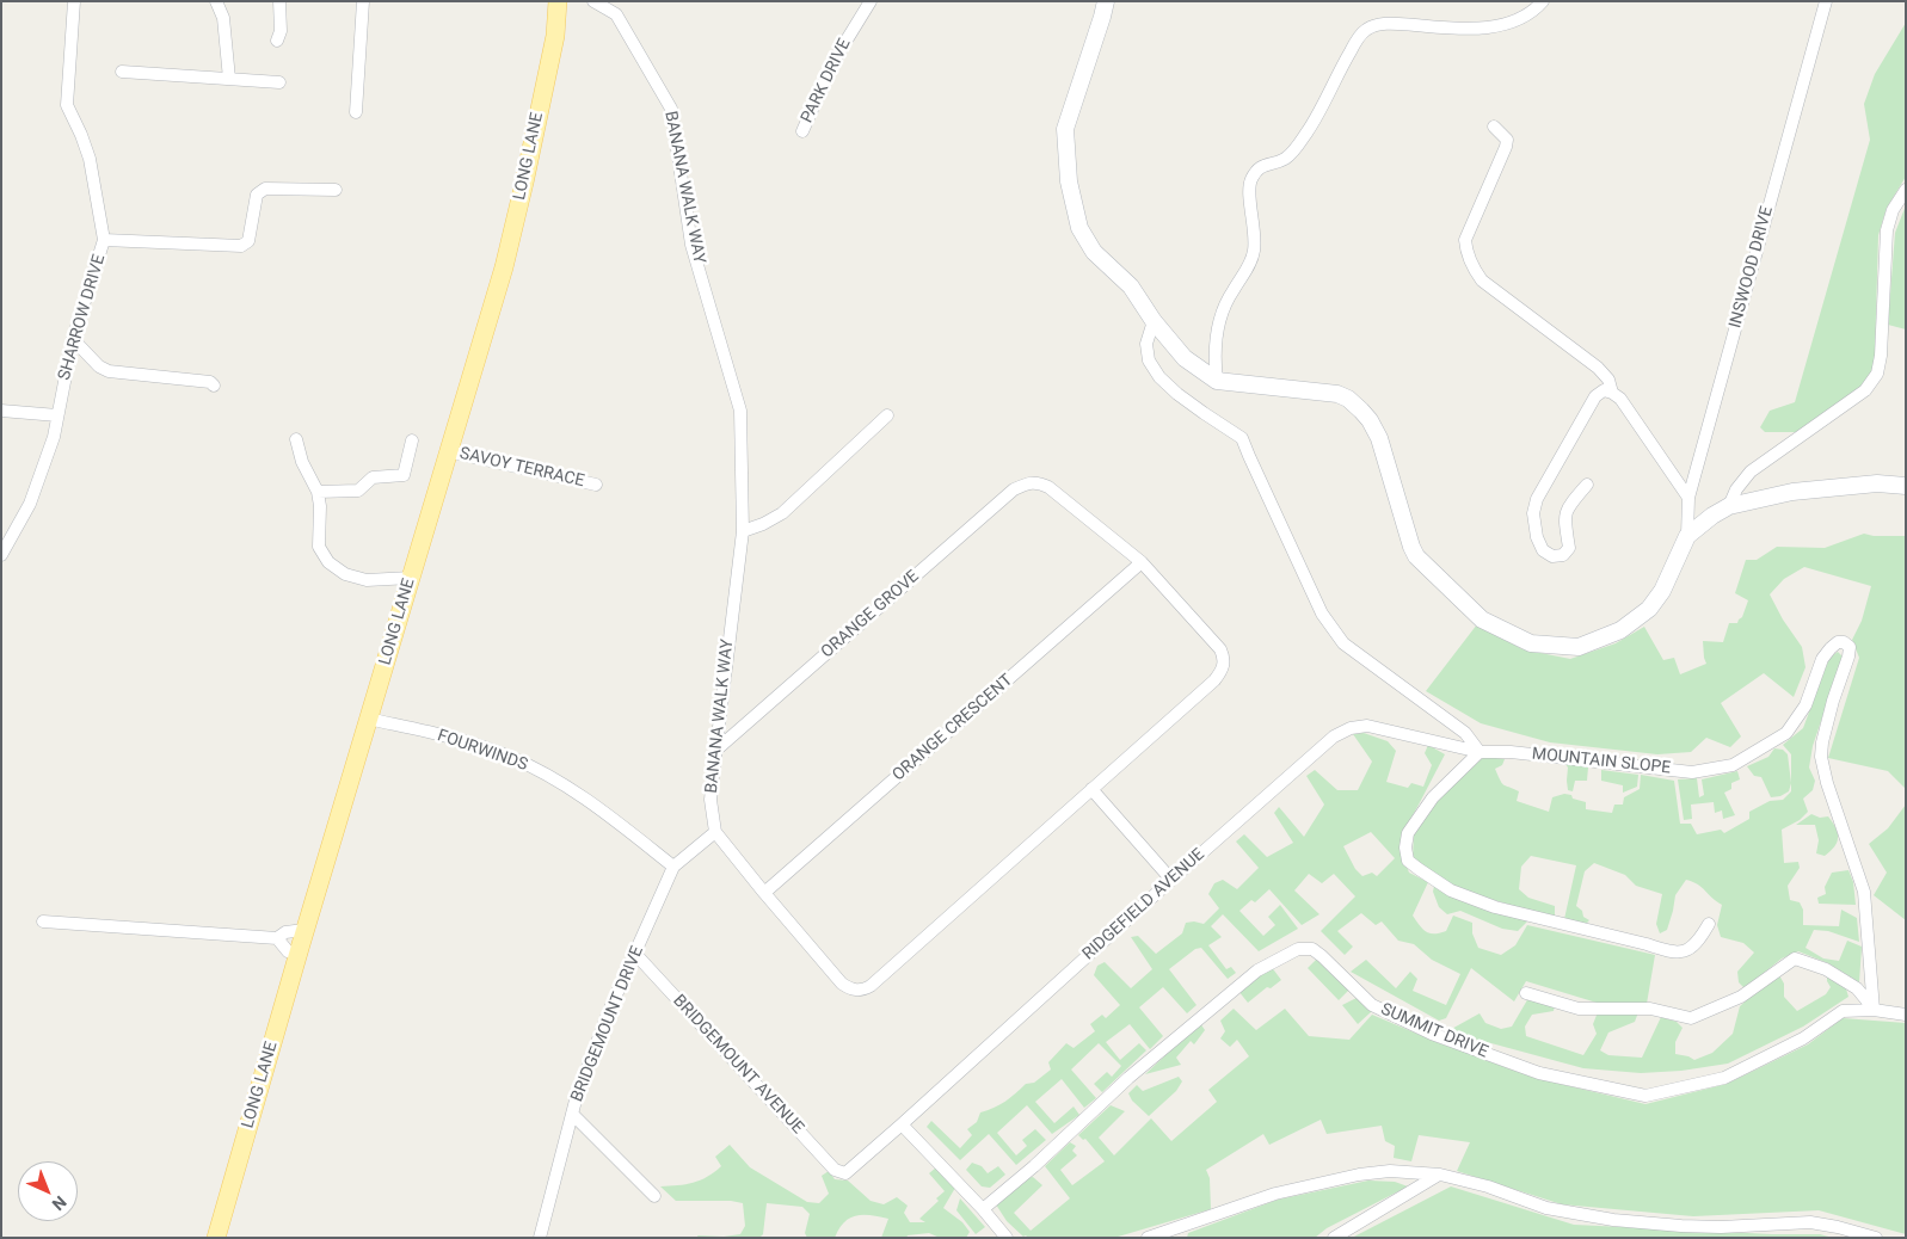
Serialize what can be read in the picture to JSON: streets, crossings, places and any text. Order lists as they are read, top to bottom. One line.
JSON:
{"streets":{"main road":["LONG LANE"],"street":["PARK DRIVE","BANANA WALK WAY","INSWOOD DRIVE","SHARROW DRIVE","SAVOY TERRACE","ORANGE GROVE","ORANGE CRESCENT","FOURWINDS","MOUNTAIN SLOPE","RIDGEFIELD AVENUE","BRIDGEMOUNT DRIVE","SUMMIT DRIVE","BRIDGEMOUNT AVENUE"]},"crossings":[["LONG LANE","SAVOY TERRACE"],["LONG LANE","FOURWINDS"],["BANANA WALK WAY","ORANGE GROVE"],["BANANA WALK WAY","BRIDGEMOUNT DRIVE"],["ORANGE GROVE","ORANGE CRESCENT"],["FOURWINDS","BRIDGEMOUNT DRIVE"],["MOUNTAIN SLOPE","RIDGEFIELD AVENUE"],["MOUNTAIN SLOPE","SUMMIT DRIVE"],["RIDGEFIELD AVENUE","BRIDGEMOUNT AVENUE"],["BRIDGEMOUNT DRIVE","BRIDGEMOUNT AVENUE"]],"north":"bottom right"}
